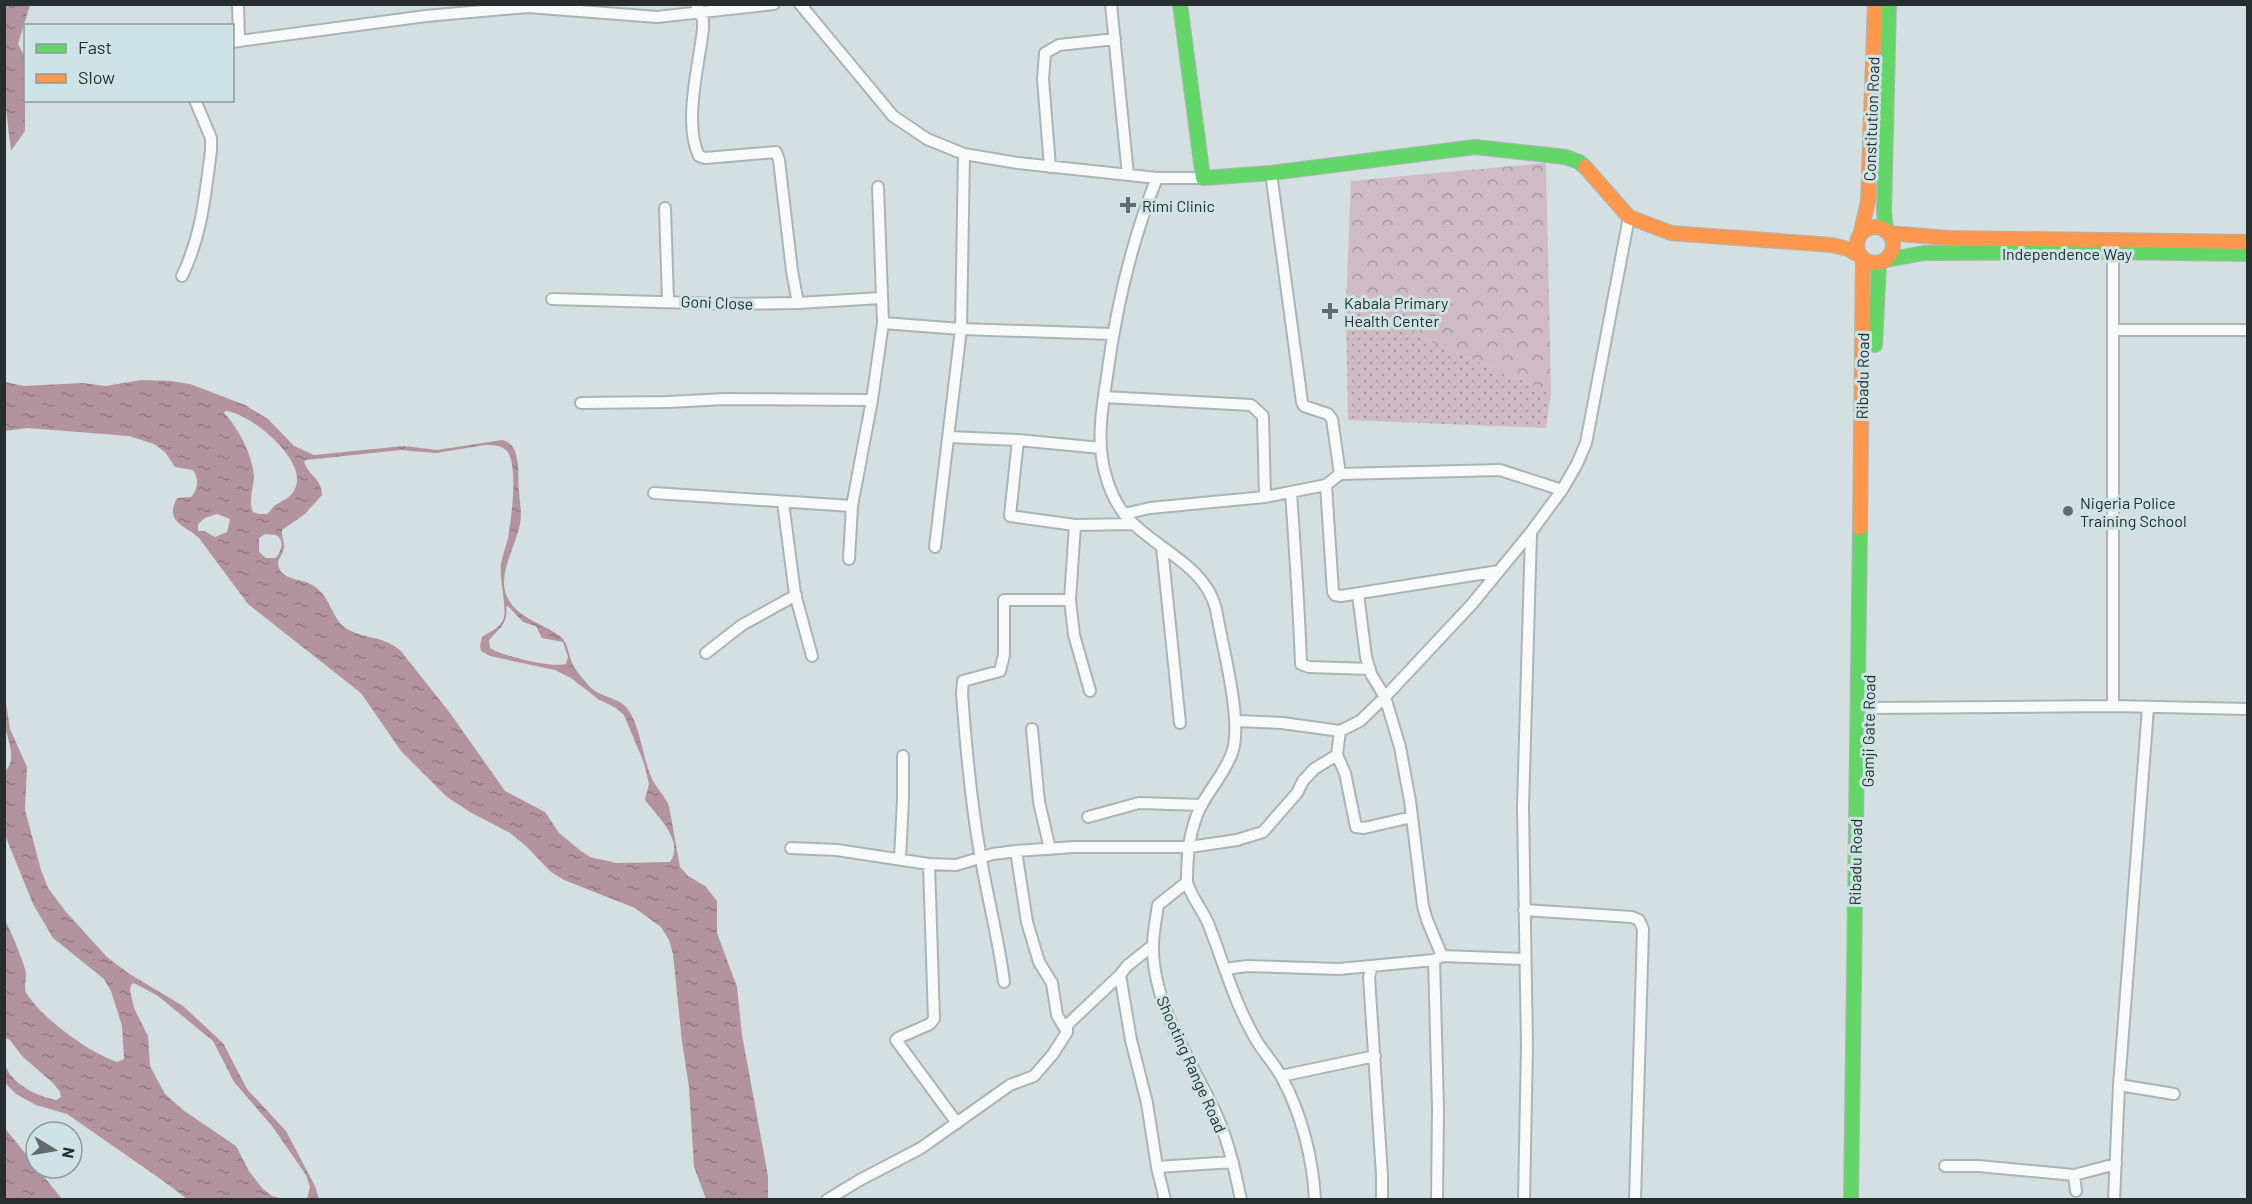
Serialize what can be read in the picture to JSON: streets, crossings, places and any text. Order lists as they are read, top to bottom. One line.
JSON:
{"streets":{"main road":["Constitution Road","Independence Way","Ribadu Road","Gamji Gate Road"],"street":["Goni Close","Shooting Range Road"]},"crossings":[["Constitution Road","Independence Way"],["Constitution Road","Ribadu Road"],["Constitution Road","Gamji Gate Road"],["Independence Way","Ribadu Road"],["Independence Way","Gamji Gate Road"],["Ribadu Road","Gamji Gate Road"]],"places":{"health":["Rimi Clinic","Kabala Primary Health Center"],"other":["Nigeria Police Training School"]},"legend":["Fast","Slow"],"north":"right"}
